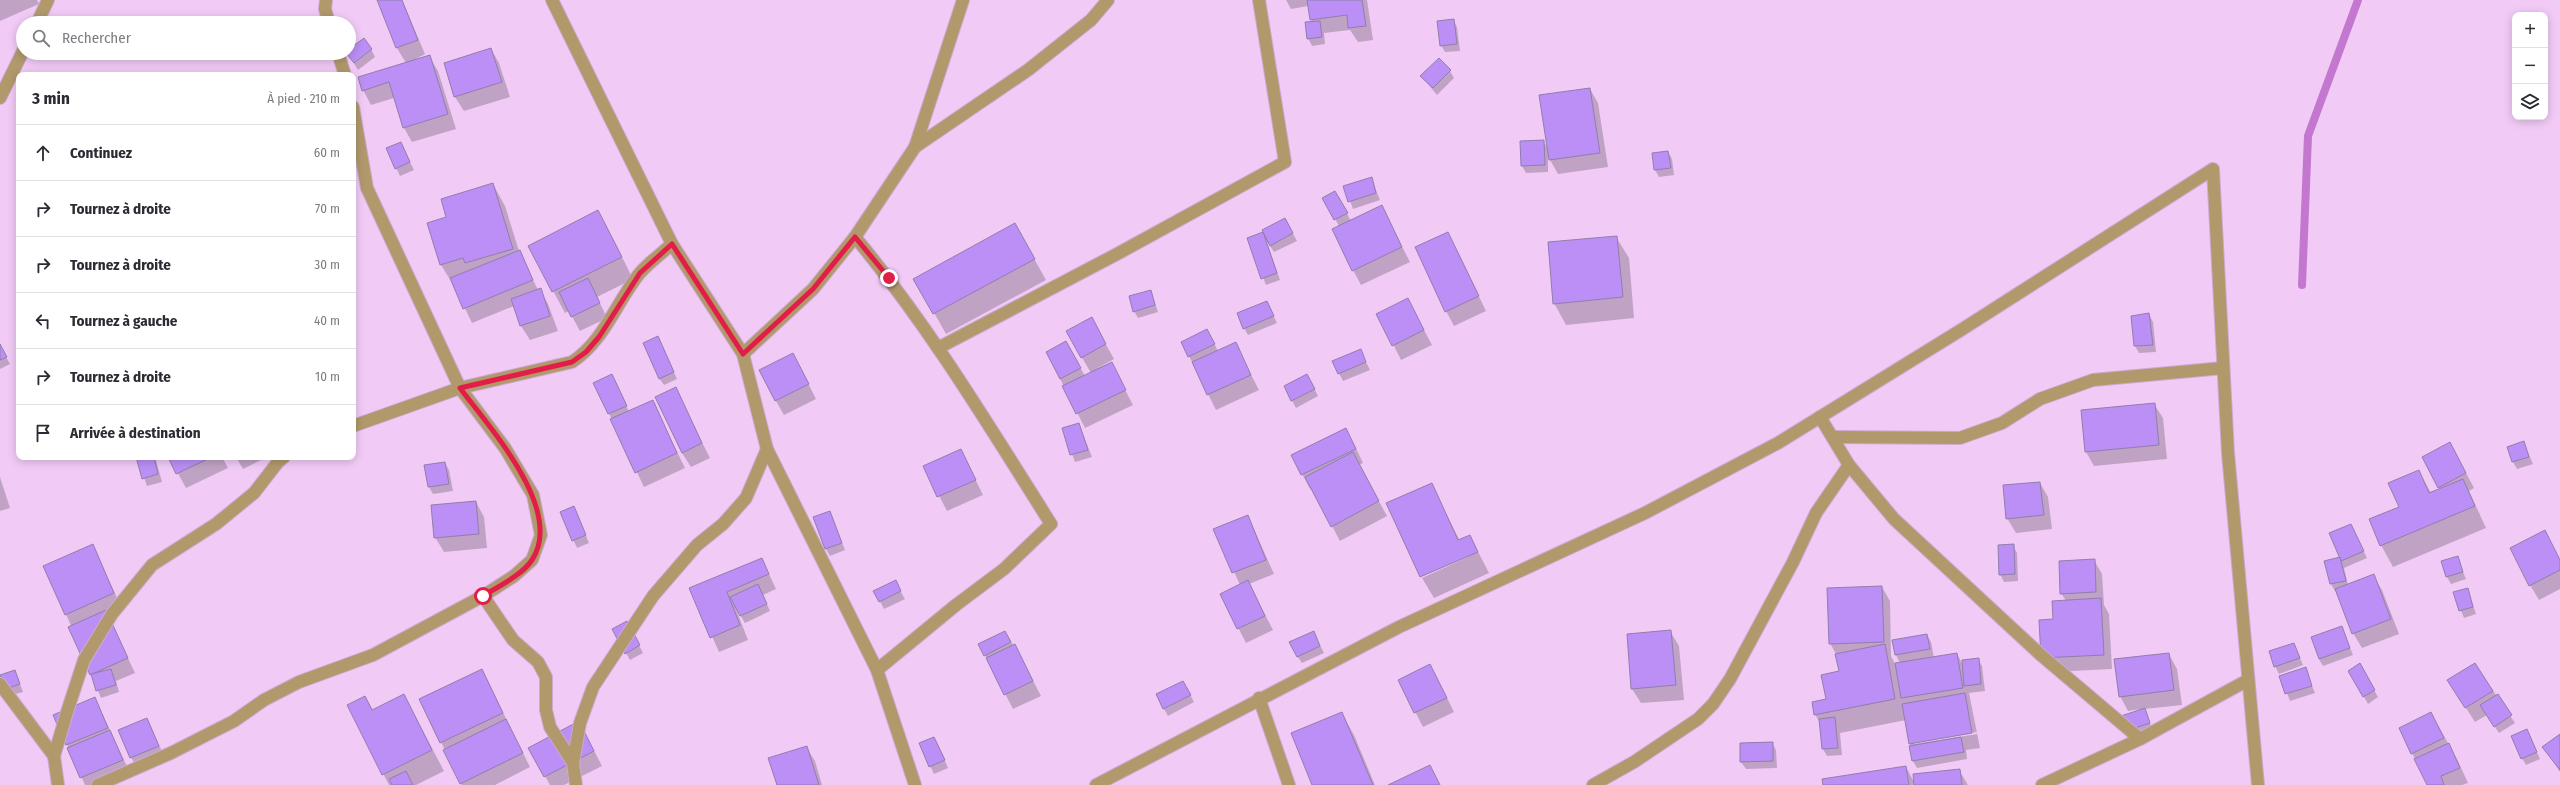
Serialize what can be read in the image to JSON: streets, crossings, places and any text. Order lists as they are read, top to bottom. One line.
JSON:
{"page":{"map_buttons":["+","−"],"search":"Rechercher","heading":["3 min","À pied · 210 m"],"list":[["Continuez","60 m"],["Tournez à droite","70 m"],["Tournez à droite","30 m"],["Tournez à gauche","40 m"],["Tournez à droite","10 m"],"Arrivée à destination"]}}
